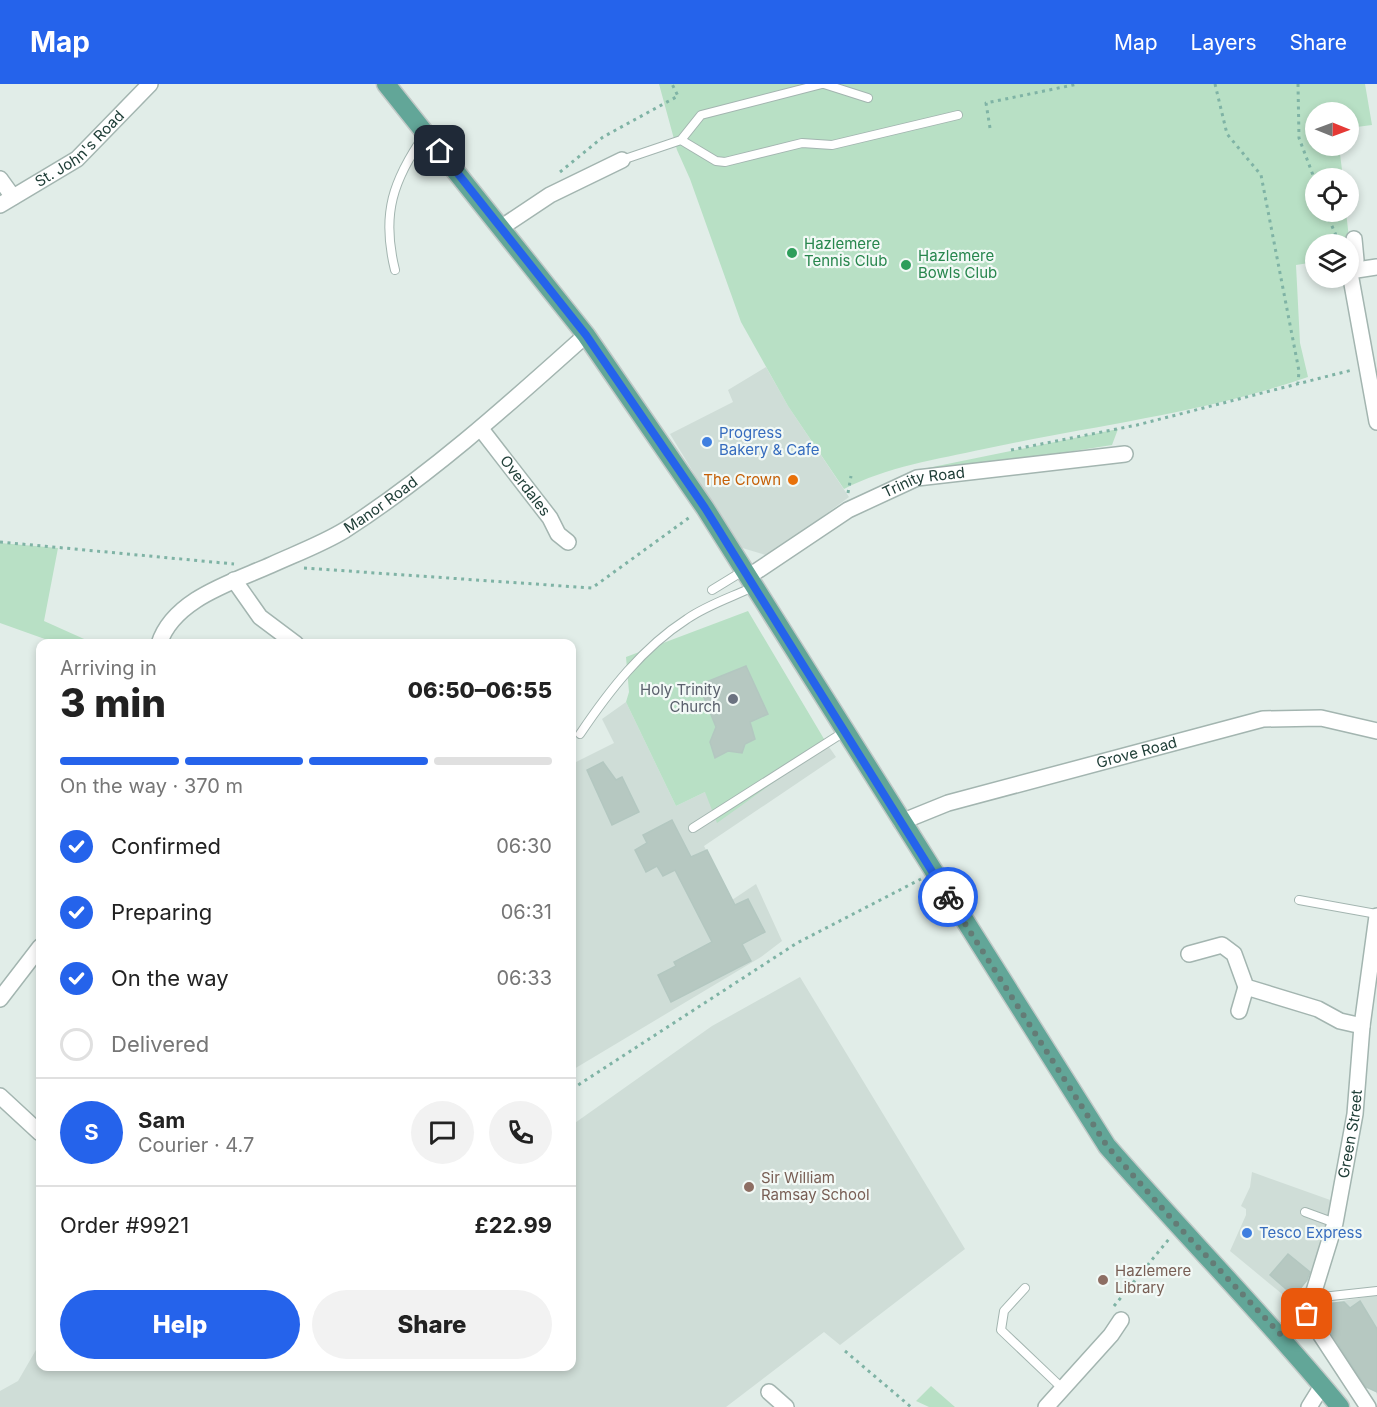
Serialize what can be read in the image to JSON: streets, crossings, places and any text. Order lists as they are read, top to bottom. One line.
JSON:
{"streets":{"street":["St. John's Road","Trinity Road","Overdales","Manor Road","Grove Road","Green Street"]},"crossings":[["Overdales","Manor Road"]],"places":["Hazlemere Tennis Club","Hazlemere Bowls Club","Progress Bakery & Cafe","The Crown","Holy Trinity Church","Sir William Ramsay School","Tesco Express","Hazlemere Library"],"north":"right","page":{"header":"Map","nav":["Map","Layers","Share"],"heading":["3 min","Arriving in","06:50–06:55"],"panel":["Sam","Courier · 4.7","Order #9921","£22.99"],"bar":"On the way · 370 m","list":[["Confirmed","06:30"],["Preparing","06:31"],["On the way","06:33"],"Delivered"],"round":"S","buttons":["Help","Share"]}}
